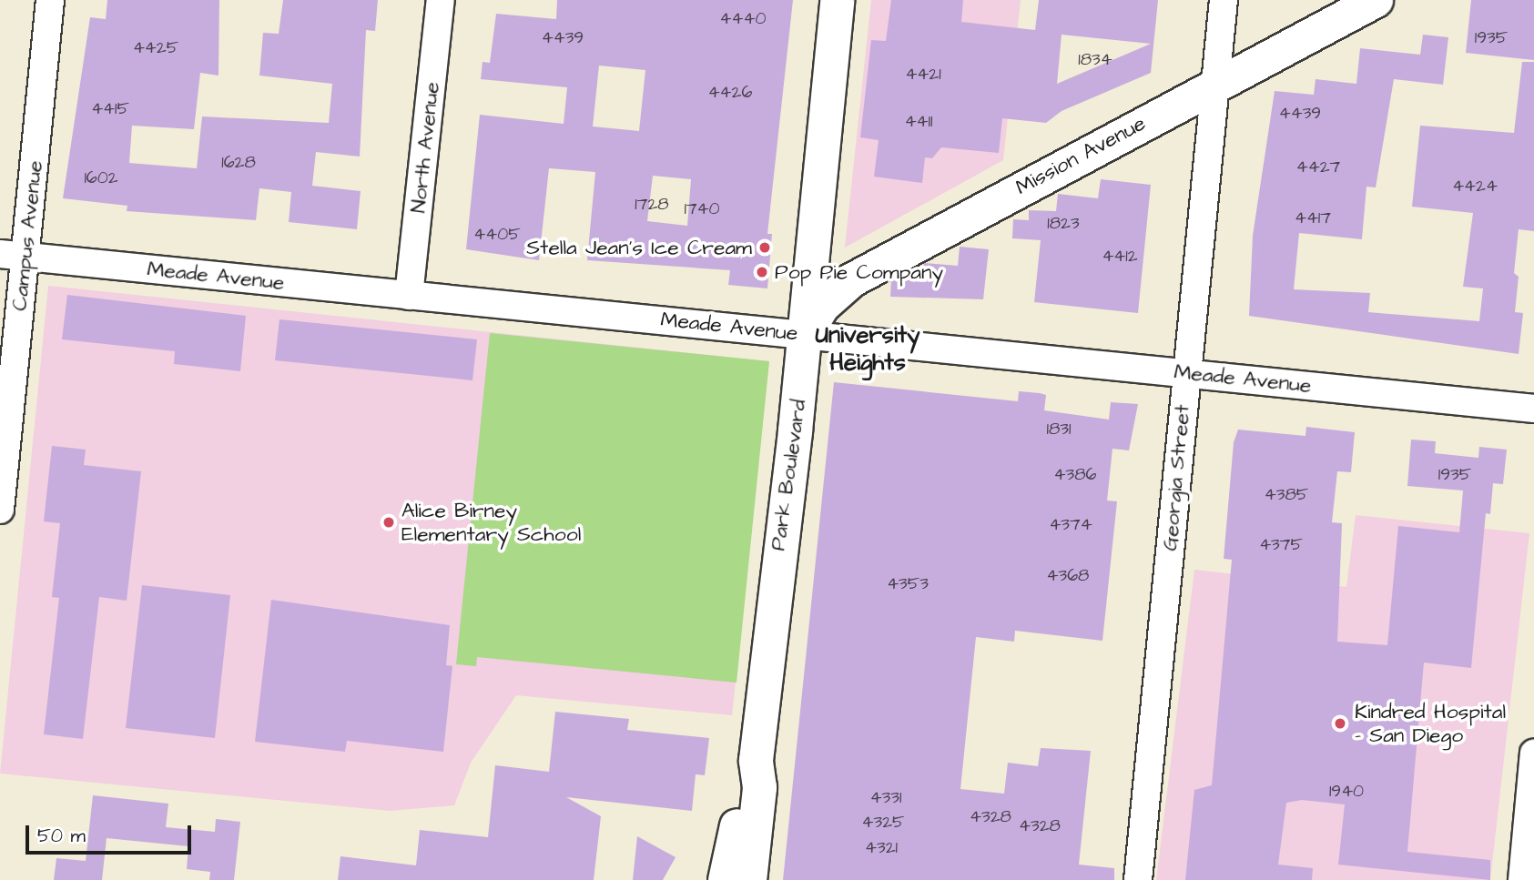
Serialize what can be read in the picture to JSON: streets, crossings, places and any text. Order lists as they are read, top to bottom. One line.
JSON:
{"streets":{"main road":["Mission Avenue","Park Boulevard"],"street":["North Avenue","Campus Avenue","Meade Avenue","Georgia Street"]},"crossings":[["North Avenue","Meade Avenue"],["Mission Avenue","Meade Avenue"],["Mission Avenue","Park Boulevard"],["Mission Avenue","Georgia Street"],["Campus Avenue","Meade Avenue"],["Meade Avenue","Park Boulevard"],["Meade Avenue","Georgia Street"]],"districts":["University Heights"],"places":["Stella Jean’s Ice Cream","Pop Pie Company","Alice Birney Elementary School","Kindred Hospital - San Diego"],"house_numbers":["4440","4439","1935","4425","1834","4421","4426","4415","4439","4411","1628","4427","1602","4424","1728","1740","4417","1823","4405","4412","1831","4386","1935","4385","4374","4375","4368","4353","1940","4331","4328","4325","4328","4321"],"scale_bar":"50 m"}
